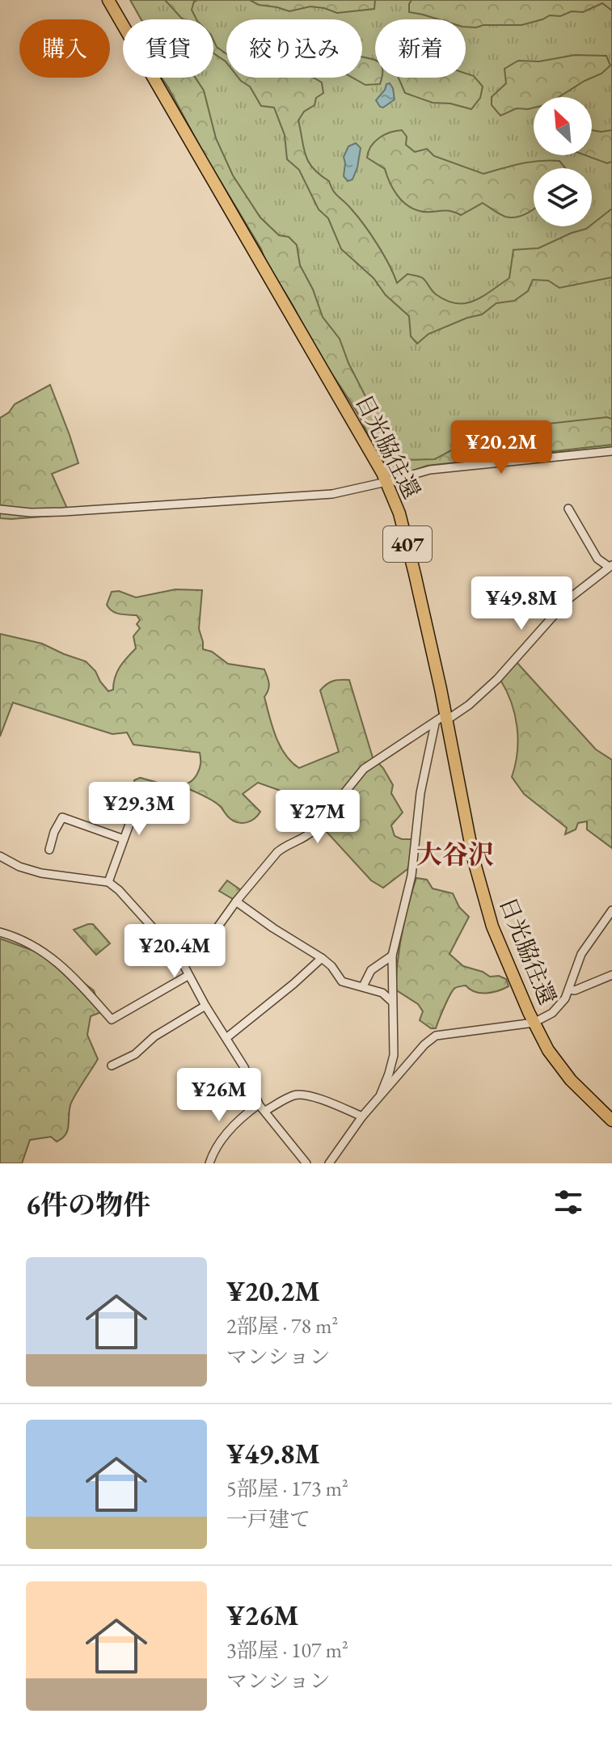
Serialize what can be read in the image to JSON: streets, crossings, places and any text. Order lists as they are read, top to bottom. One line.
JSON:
{"streets":{"highway":["日光脇往還","407"]},"districts":["大谷沢"],"north":"top left","page":{"chip":["購入","賃貸","絞り込み","新着"],"price":["¥20.2M","¥49.8M","¥29.3M","¥27M","¥20.4M","¥26M"],"heading":"6件の物件","list":[{"name":"¥20.2M","note":"2部屋 · 78 m² · マンション"},{"name":"¥49.8M","note":"5部屋 · 173 m² · 一戸建て"},{"name":"¥26M","note":"3部屋 · 107 m² · マンション"}]}}
